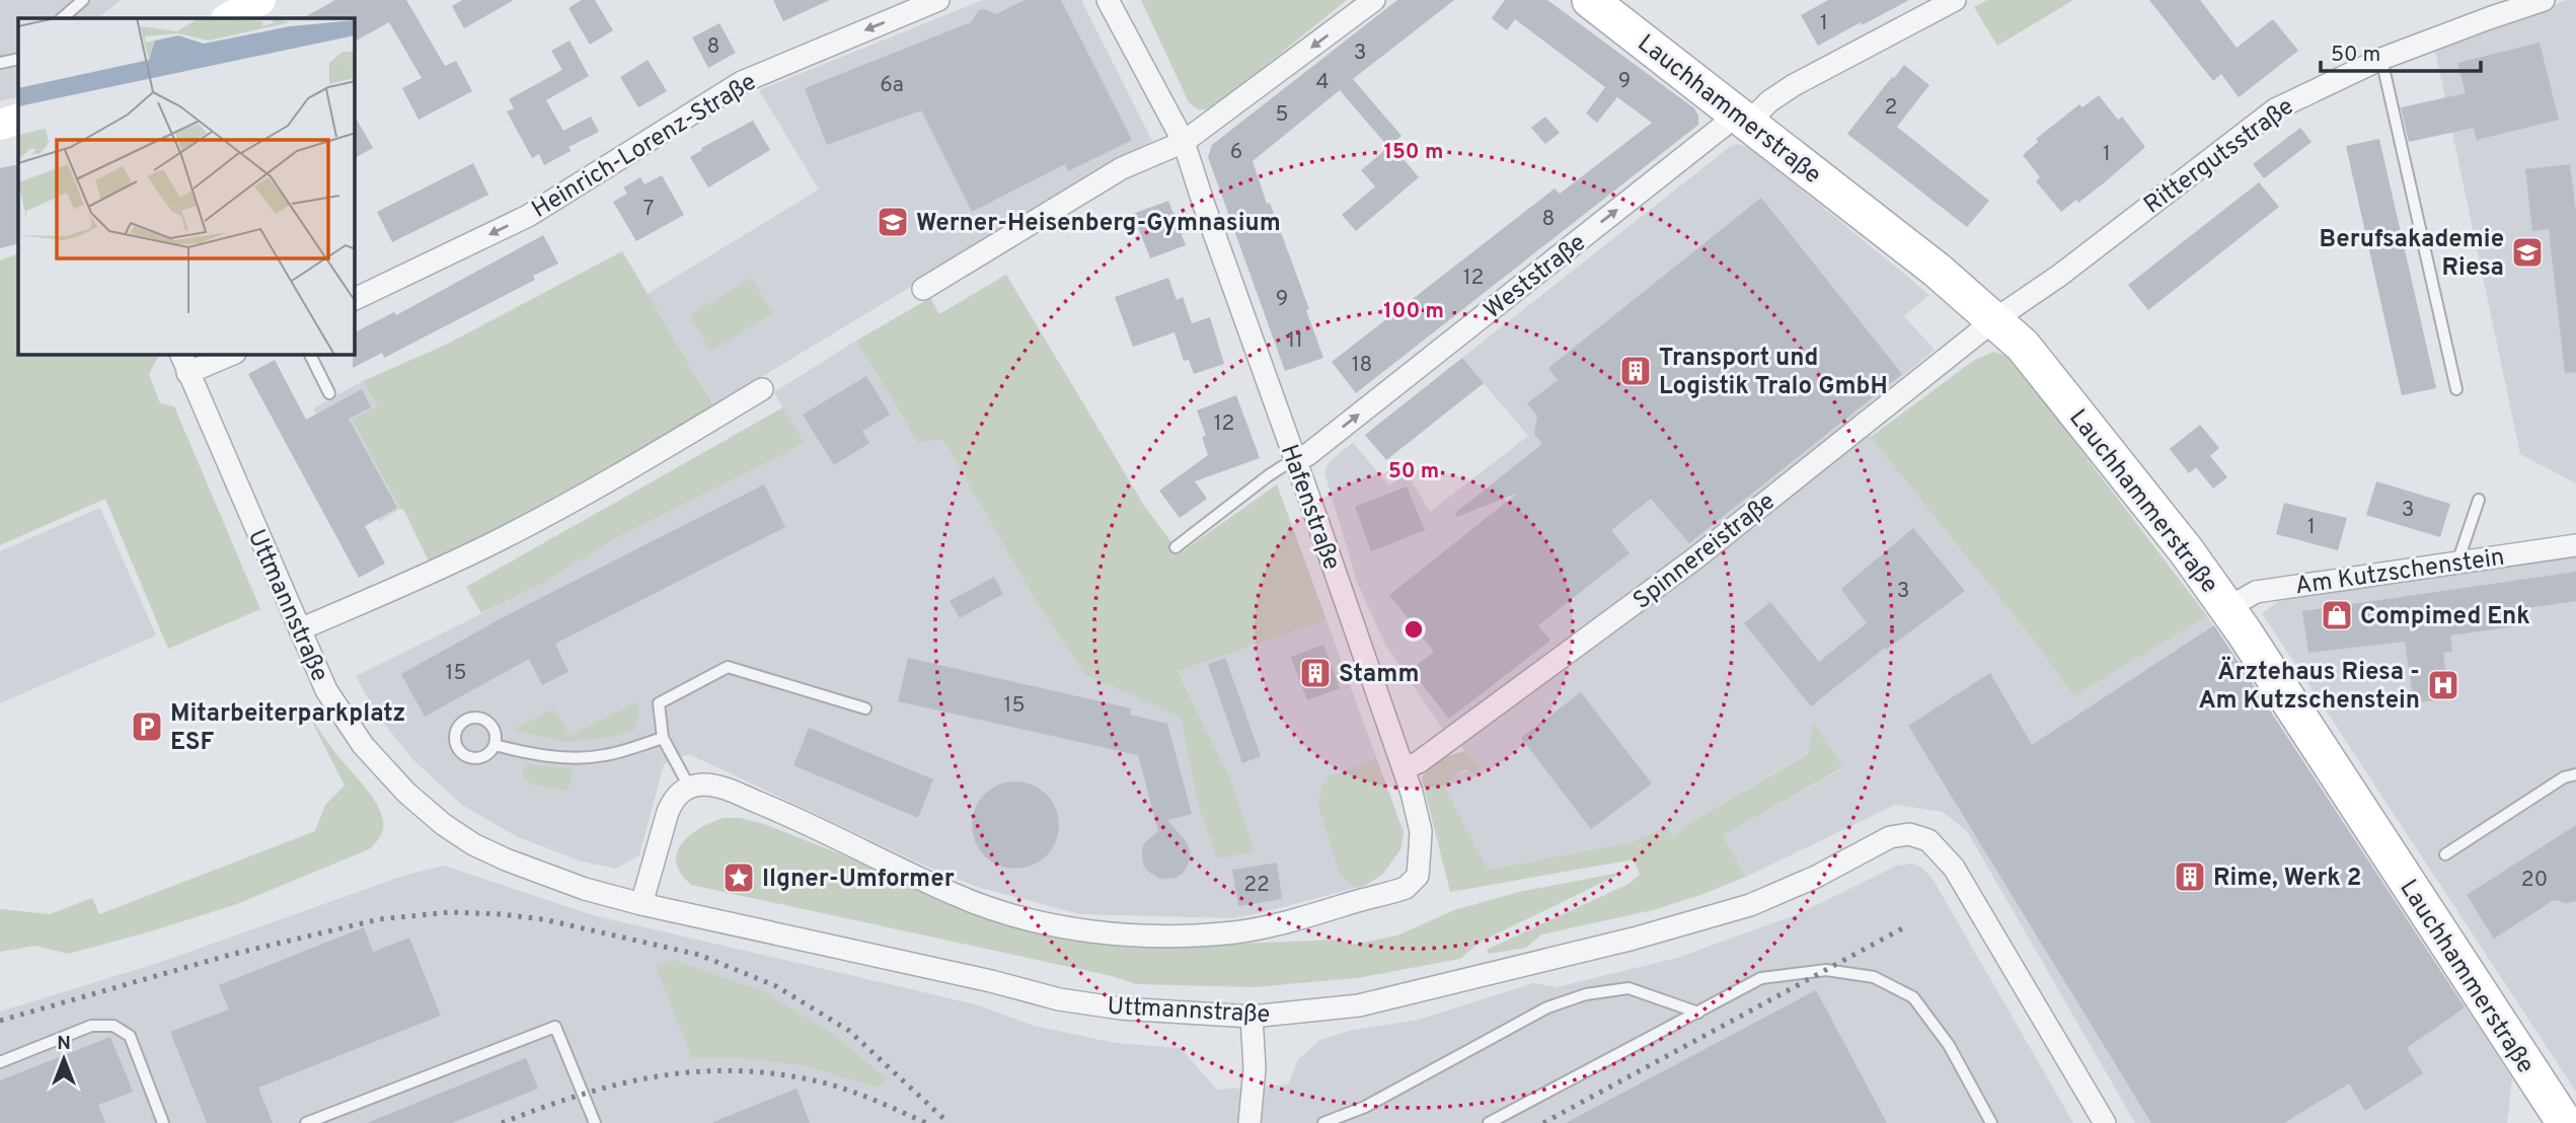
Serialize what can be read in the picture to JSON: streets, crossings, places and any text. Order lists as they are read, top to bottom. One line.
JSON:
{"streets":{"main road":["Lauchhammerstraße"],"street":["Heinrich-Lorenz-Straße","Rittergutsstraße","Weststraße","Hafenstraße","Spinnereistraße","Am Kutzschenstein","Uttmannstraße"]},"crossings":[["Lauchhammerstraße","Rittergutsstraße"],["Lauchhammerstraße","Weststraße"],["Lauchhammerstraße","Spinnereistraße"],["Lauchhammerstraße","Am Kutzschenstein"],["Rittergutsstraße","Spinnereistraße"],["Weststraße","Hafenstraße"],["Hafenstraße","Spinnereistraße"]],"one_way":["Heinrich-Lorenz-Straße","Weststraße"],"places":{"school or university":["Werner-Heisenberg-Gymnasium","Berufsakademie Riesa"],"building":["Transport und Logistik Tralo GmbH","Stamm","Rime, Werk 2"],"shop":["Compimed Enk"],"hospital":["Ärztehaus Riesa - Am Kutzschenstein"],"parking":["Mitarbeiterparkplatz ESF"],"place":["Ilgner-Umformer"]},"house_numbers":["1","8","3","9","4","6a","2","5","6","1","7","8","12","9","11","18","12","3","1","3","15","15","20","22"],"scale_bar":"50 m","north":"top","rings":["150 m","100 m","50 m"]}
